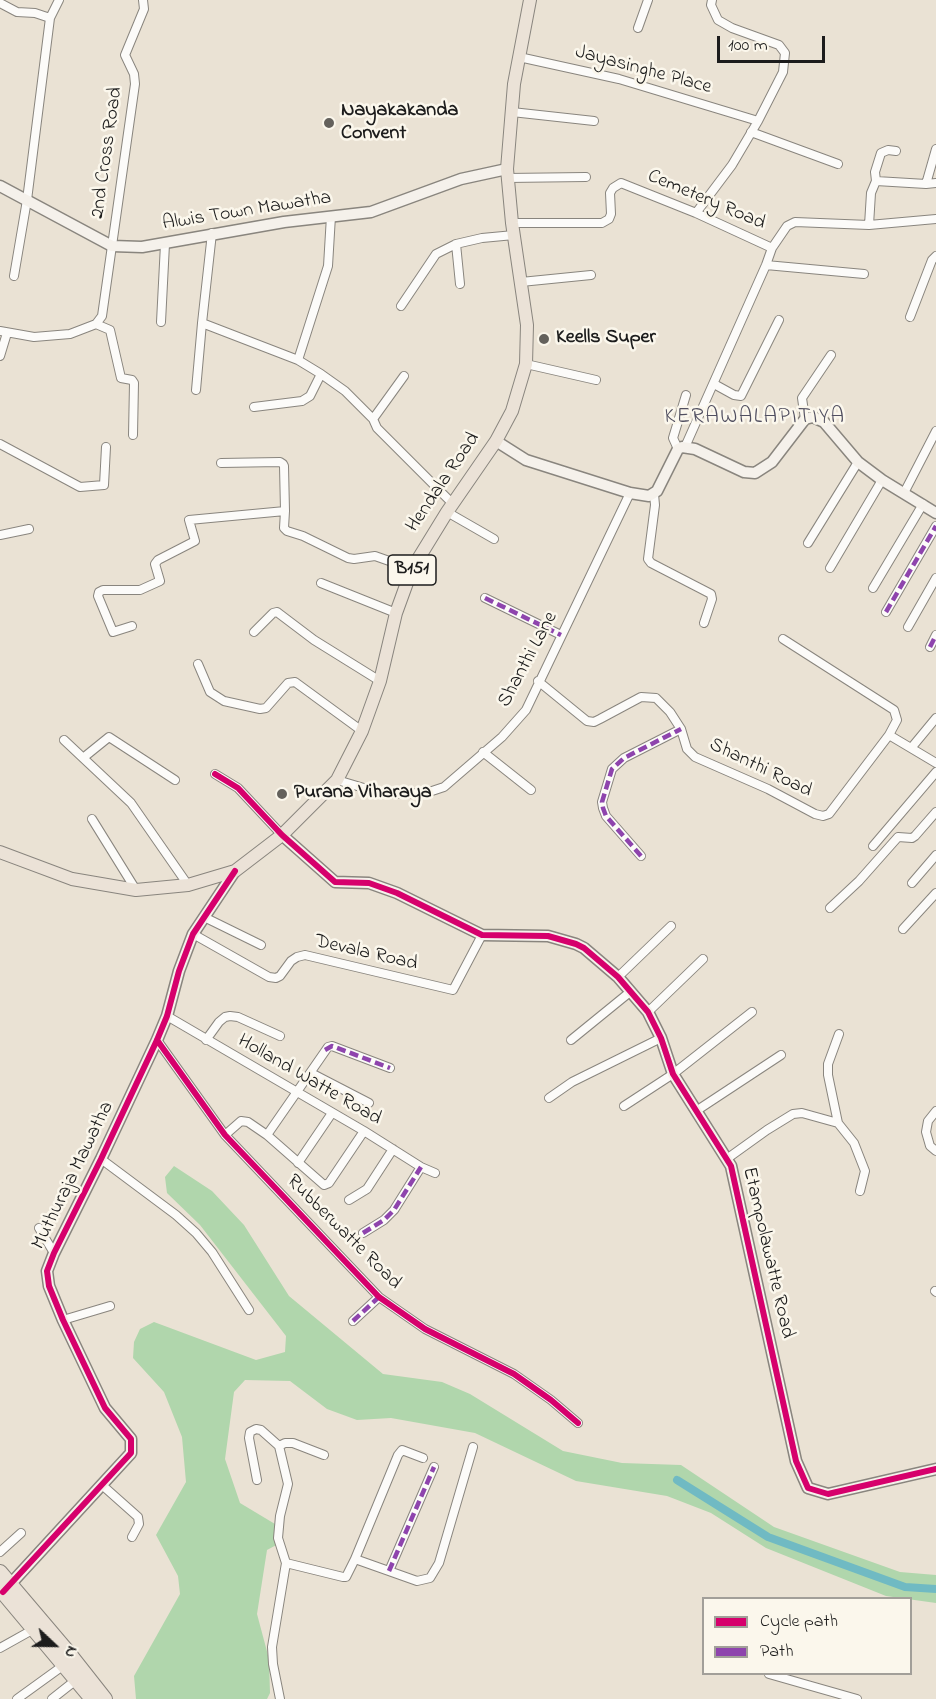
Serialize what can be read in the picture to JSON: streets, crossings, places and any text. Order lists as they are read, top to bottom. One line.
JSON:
{"streets":{"main road":["Hendala Road","B151"],"street":["Jayasinghe Place","2nd Cross Road","Cemetery Road","Alwis Town Mawatha","Shanthi Lane","Shanthi Road","Devala Road","Holland Watte Road","Muthuraja Mawatha","Rubberwatte Road","Etampolawatte Road"]},"crossings":[["Jayasinghe Place","Hendala Road"],["2nd Cross Road","Alwis Town Mawatha"],["Cemetery Road","Hendala Road"],["Alwis Town Mawatha","Hendala Road"],["Hendala Road","Shanthi Lane"],["Hendala Road","Muthuraja Mawatha"],["Hendala Road","Etampolawatte Road"],["Shanthi Lane","Shanthi Road"],["Devala Road","Muthuraja Mawatha"],["Devala Road","Etampolawatte Road"],["Holland Watte Road","Muthuraja Mawatha"],["Muthuraja Mawatha","Rubberwatte Road"]],"districts":["KERAWALAPITIYA"],"places":["Nayakakanda Convent","Keells Super","Purana Viharaya"],"legend":["Cycle path","Path"],"scale_bar":"100 m","north":"right"}
